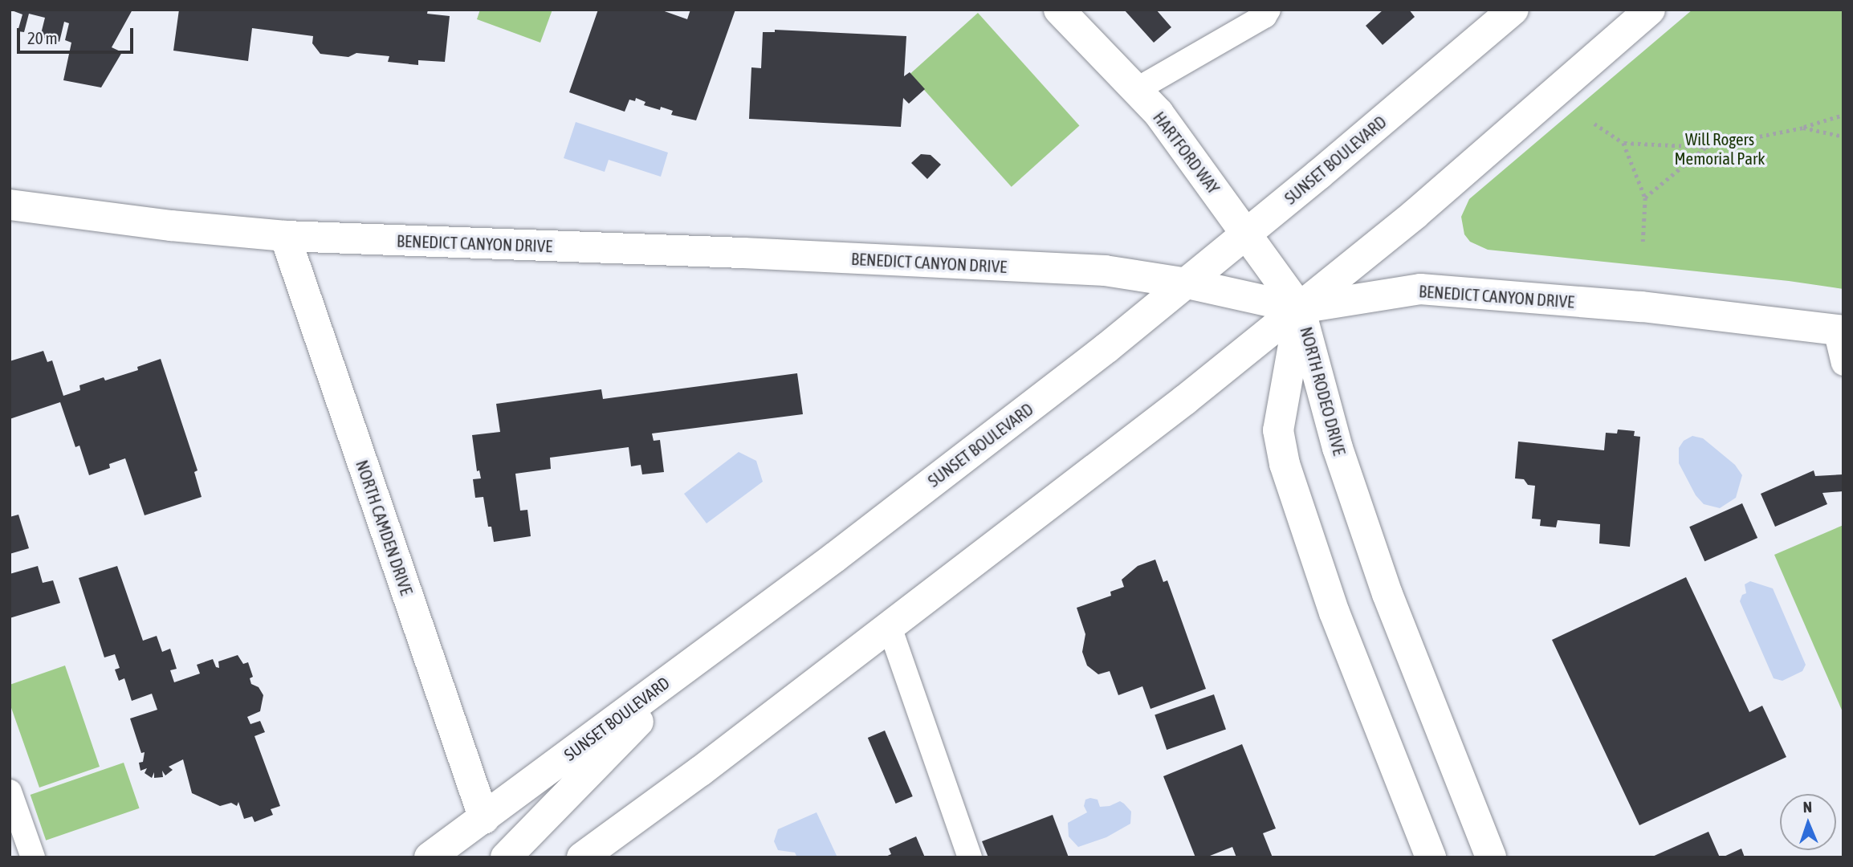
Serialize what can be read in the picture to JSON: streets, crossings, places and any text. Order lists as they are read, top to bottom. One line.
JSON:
{"streets":{"street":["HARTFORD WAY","SUNSET BOULEVARD","BENEDICT CANYON DRIVE","NORTH RODEO DRIVE","NORTH CAMDEN DRIVE"]},"crossings":[["HARTFORD WAY","SUNSET BOULEVARD"],["HARTFORD WAY","BENEDICT CANYON DRIVE"],["HARTFORD WAY","NORTH RODEO DRIVE"],["SUNSET BOULEVARD","BENEDICT CANYON DRIVE"],["SUNSET BOULEVARD","NORTH CAMDEN DRIVE"],["BENEDICT CANYON DRIVE","NORTH RODEO DRIVE"],["BENEDICT CANYON DRIVE","NORTH CAMDEN DRIVE"]],"parks":["Will Rogers Memorial Park"],"scale_bar":"20 m","north":"top"}
